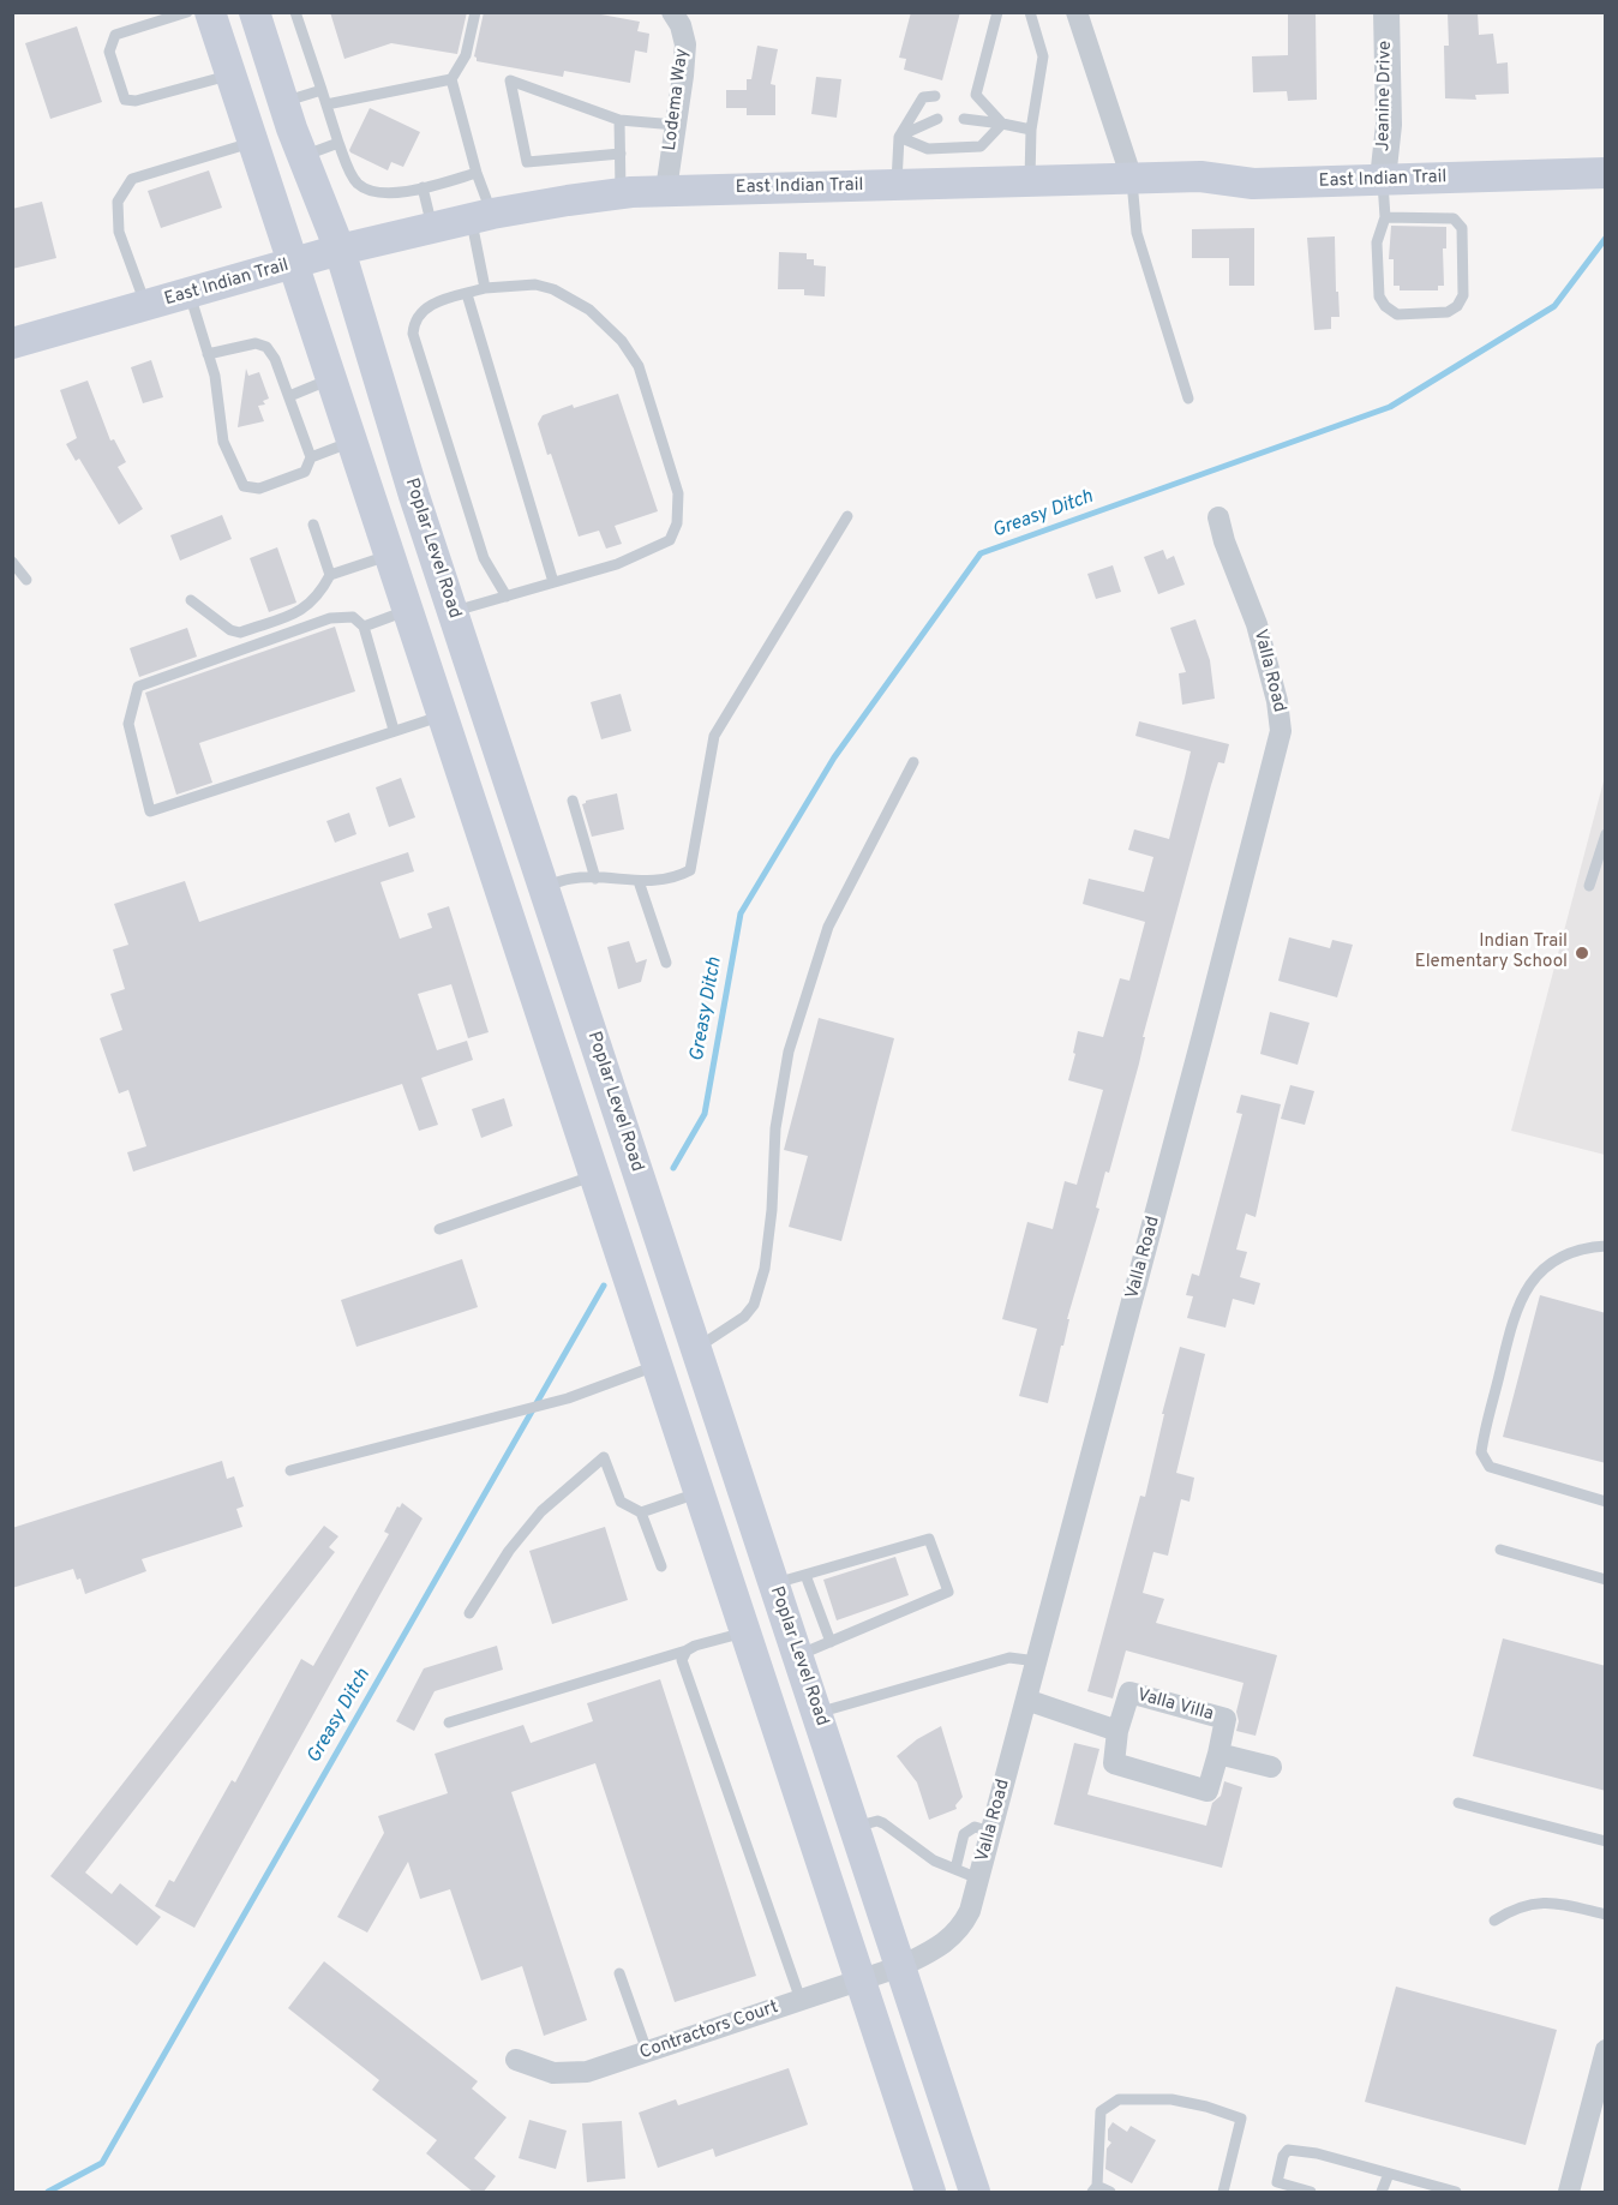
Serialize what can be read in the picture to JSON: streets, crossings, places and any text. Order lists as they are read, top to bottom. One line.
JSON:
{"streets":{"main road":["East Indian Trail","Poplar Level Road"],"street":["Jeanine Drive","Lodema Way","Valla Road","Valla Villa","Contractors Court"]},"crossings":[["Jeanine Drive","East Indian Trail"],["Lodema Way","East Indian Trail"],["East Indian Trail","Poplar Level Road"],["Poplar Level Road","Valla Road"],["Poplar Level Road","Contractors Court"],["Valla Road","Contractors Court"]],"water":["Greasy Ditch"],"places":["Indian Trail Elementary School"]}
